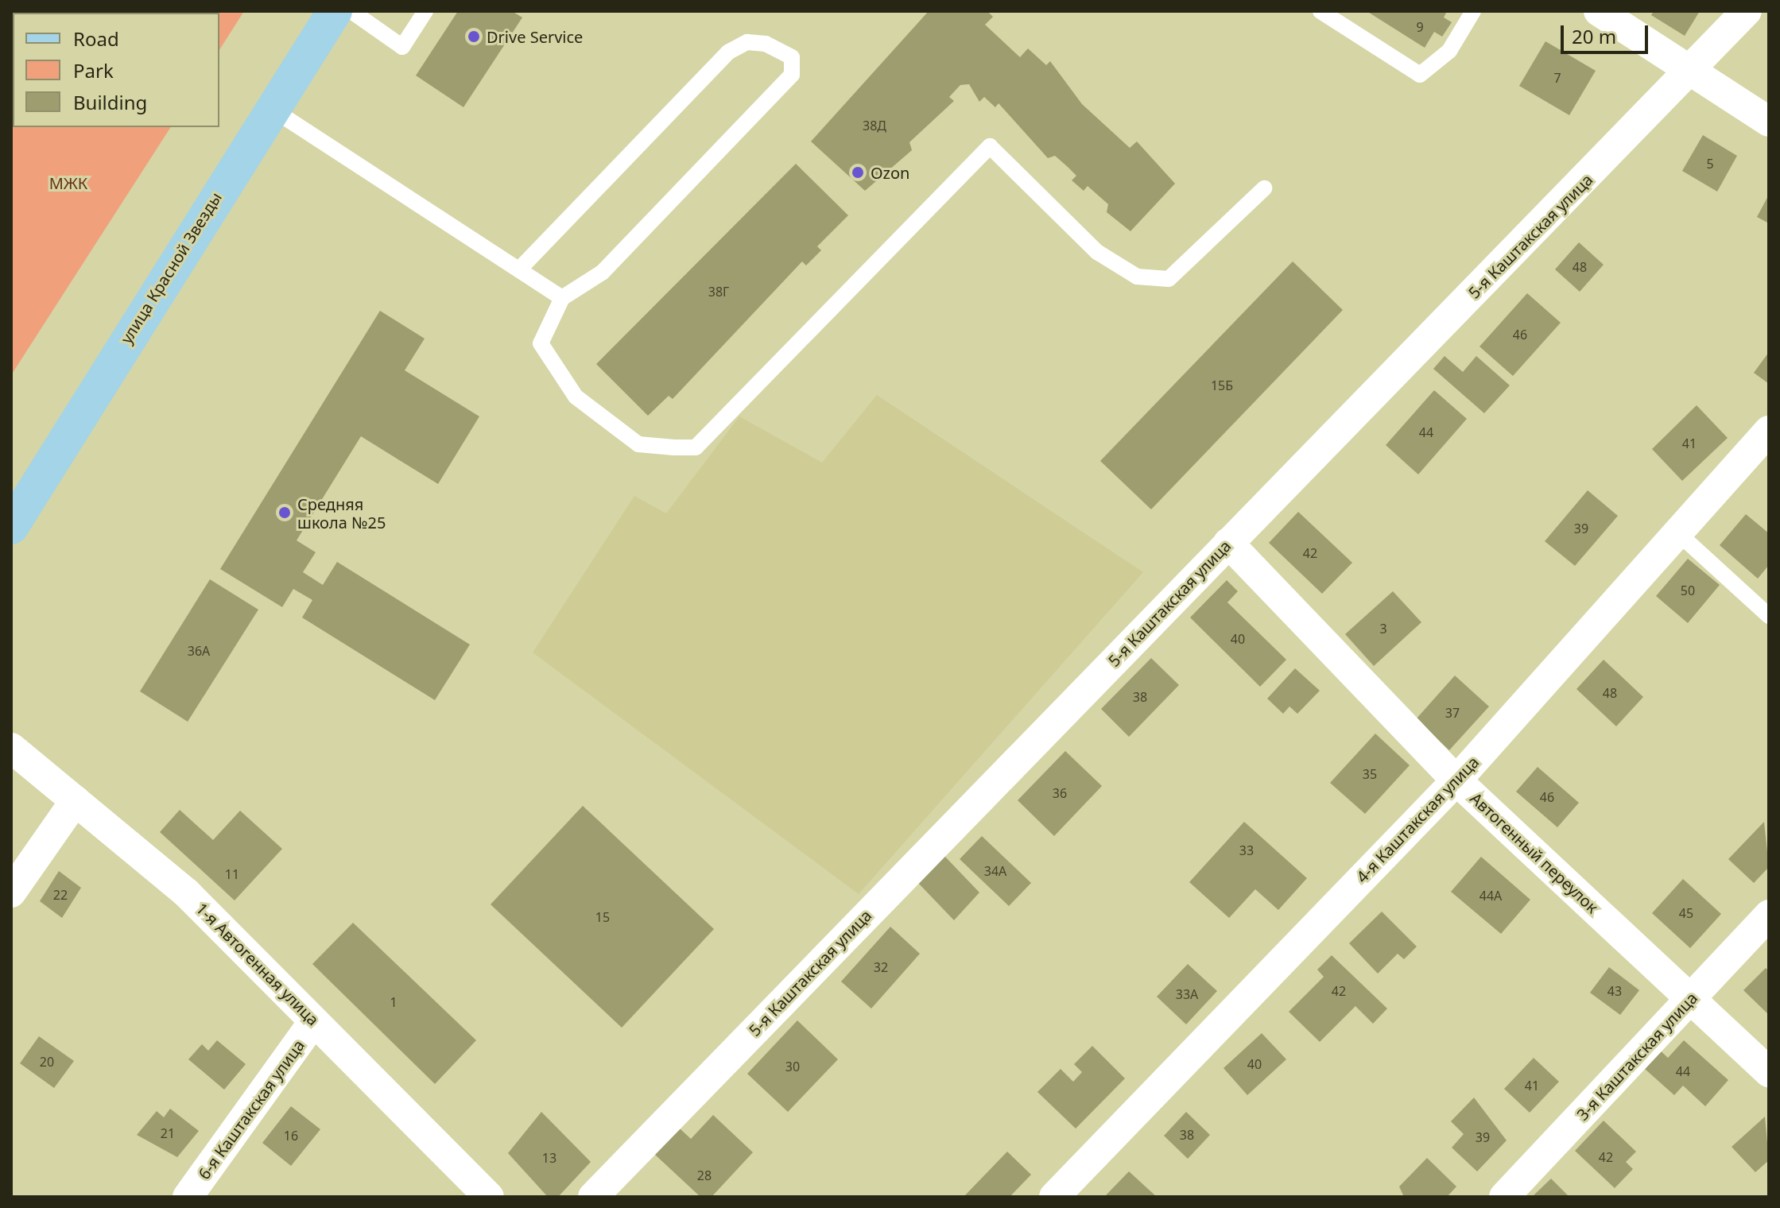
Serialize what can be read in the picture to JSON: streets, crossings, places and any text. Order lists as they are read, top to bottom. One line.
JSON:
{"streets":{"main road":["улица Красной Звезды"],"street":["5-я Каштакская улица","4-я Каштакская улица","Автогенный переулок","1-я Автогенная улица","3-я Каштакская улица","6-я Каштакская улица"]},"crossings":[["5-я Каштакская улица","Автогенный переулок"],["4-я Каштакская улица","Автогенный переулок"],["Автогенный переулок","3-я Каштакская улица"],["1-я Автогенная улица","6-я Каштакская улица"]],"parks":["МЖК"],"places":["Drive Service","Ozon","Средняя школа №25"],"house_numbers":["9","7","38Д","5","48","38Г","46","15Б","44","41","39","42","50","3","40","36А","48","38","37","35","36","46","33","34А","11","22","44А","45","15","32","42","43","33А","1","20","40","30","44","41","21","38","16","39","42","13","28"],"legend":["Road","Park","Building"],"scale_bar":"20 m"}
